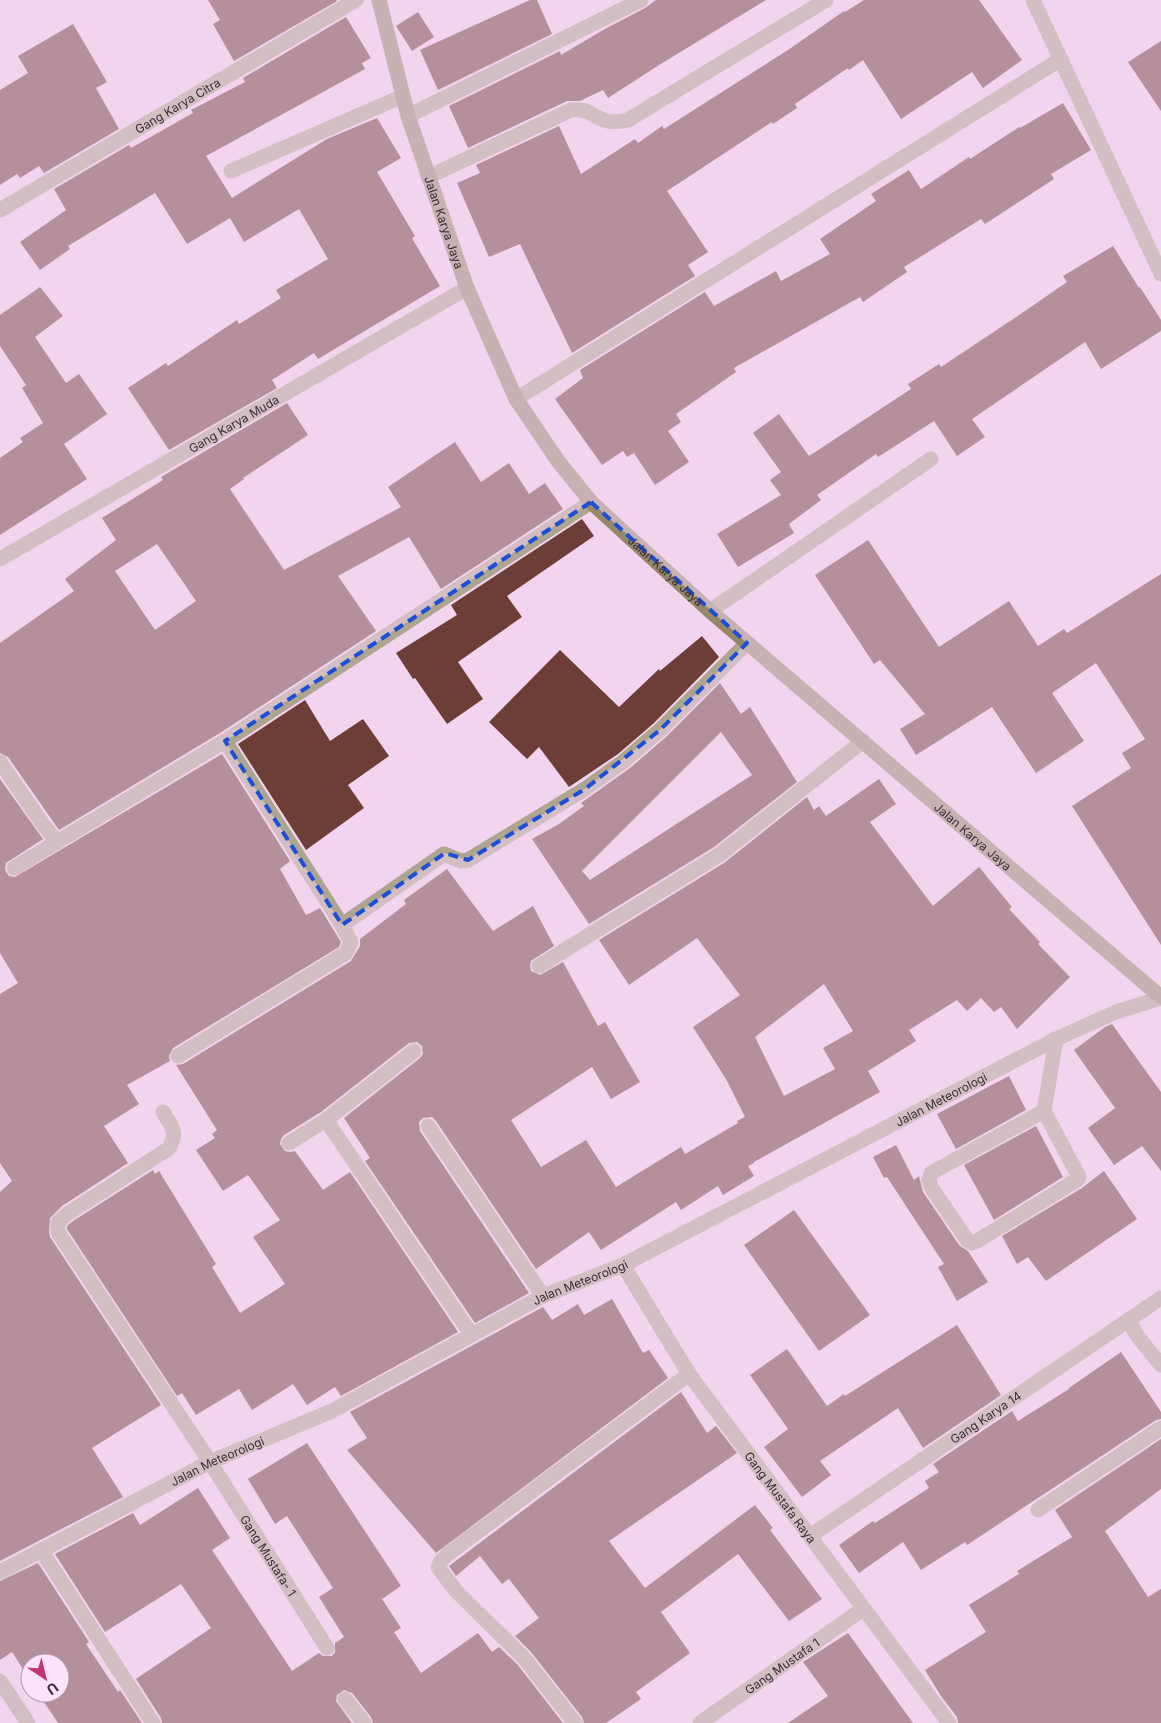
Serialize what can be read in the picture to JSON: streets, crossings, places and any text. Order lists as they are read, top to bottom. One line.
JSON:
{"streets":{"main road":["Jalan Karya Jaya"],"street":["Gang Karya Citra","Gang Karya Muda","Jalan Meteorologi","Gang Karya 14","Gang Mustafa Raya","Gang Mustafa- 1","Gang Mustafa 1"]},"crossings":[["Jalan Karya Jaya","Gang Karya Muda"],["Jalan Karya Jaya","Jalan Meteorologi"],["Jalan Meteorologi","Gang Mustafa Raya"],["Jalan Meteorologi","Gang Mustafa- 1"],["Gang Karya 14","Gang Mustafa Raya"],["Gang Mustafa Raya","Gang Mustafa 1"]],"north":"bottom right"}
